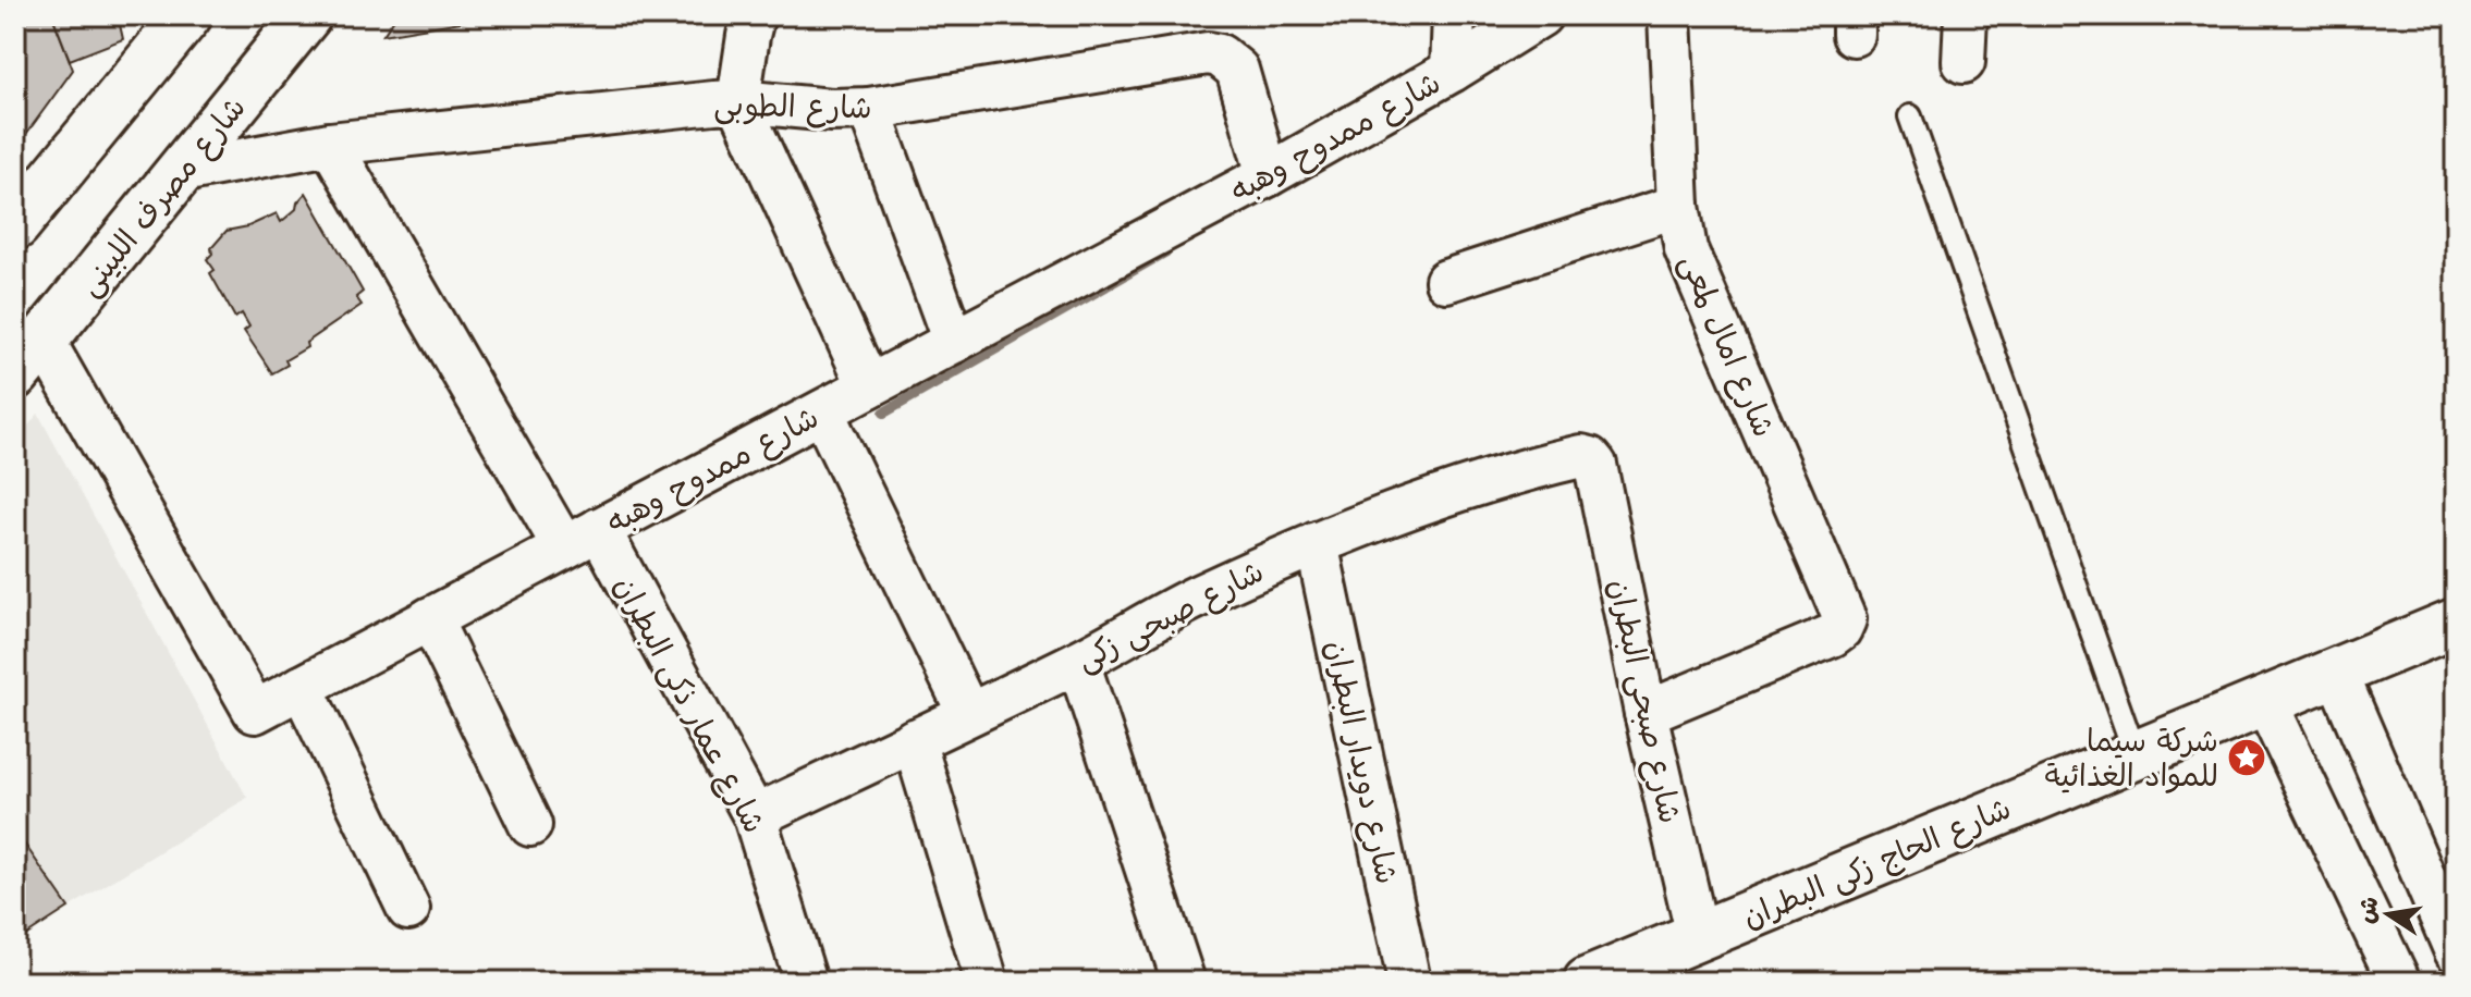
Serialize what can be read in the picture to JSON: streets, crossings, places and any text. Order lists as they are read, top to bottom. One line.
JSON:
{"streets":{"street":["شارع الطوبى","شارع ممدوح وهبه","شارع مصرف اللبينى","شارع امال لمعى","شارع صبحى زكى","شارع صبحى البطران","شارع عمار ذكى البطران","شارع دويدار البطران","شارع الحاج زكى البطران"]},"crossings":[["شارع الطوبى","شارع ممدوح وهبه"],["شارع الطوبى","شارع مصرف اللبينى"],["شارع الطوبى","شارع عمار ذكى البطران"],["شارع ممدوح وهبه","شارع مصرف اللبينى"],["شارع ممدوح وهبه","شارع عمار ذكى البطران"],["شارع امال لمعى","شارع صبحى البطران"],["شارع صبحى زكى","شارع صبحى البطران"],["شارع صبحى زكى","شارع عمار ذكى البطران"],["شارع صبحى زكى","شارع دويدار البطران"],["شارع صبحى البطران","شارع الحاج زكى البطران"]],"places":{"place":["شركة سيما للمواد الغذائية"]},"north":"left"}
